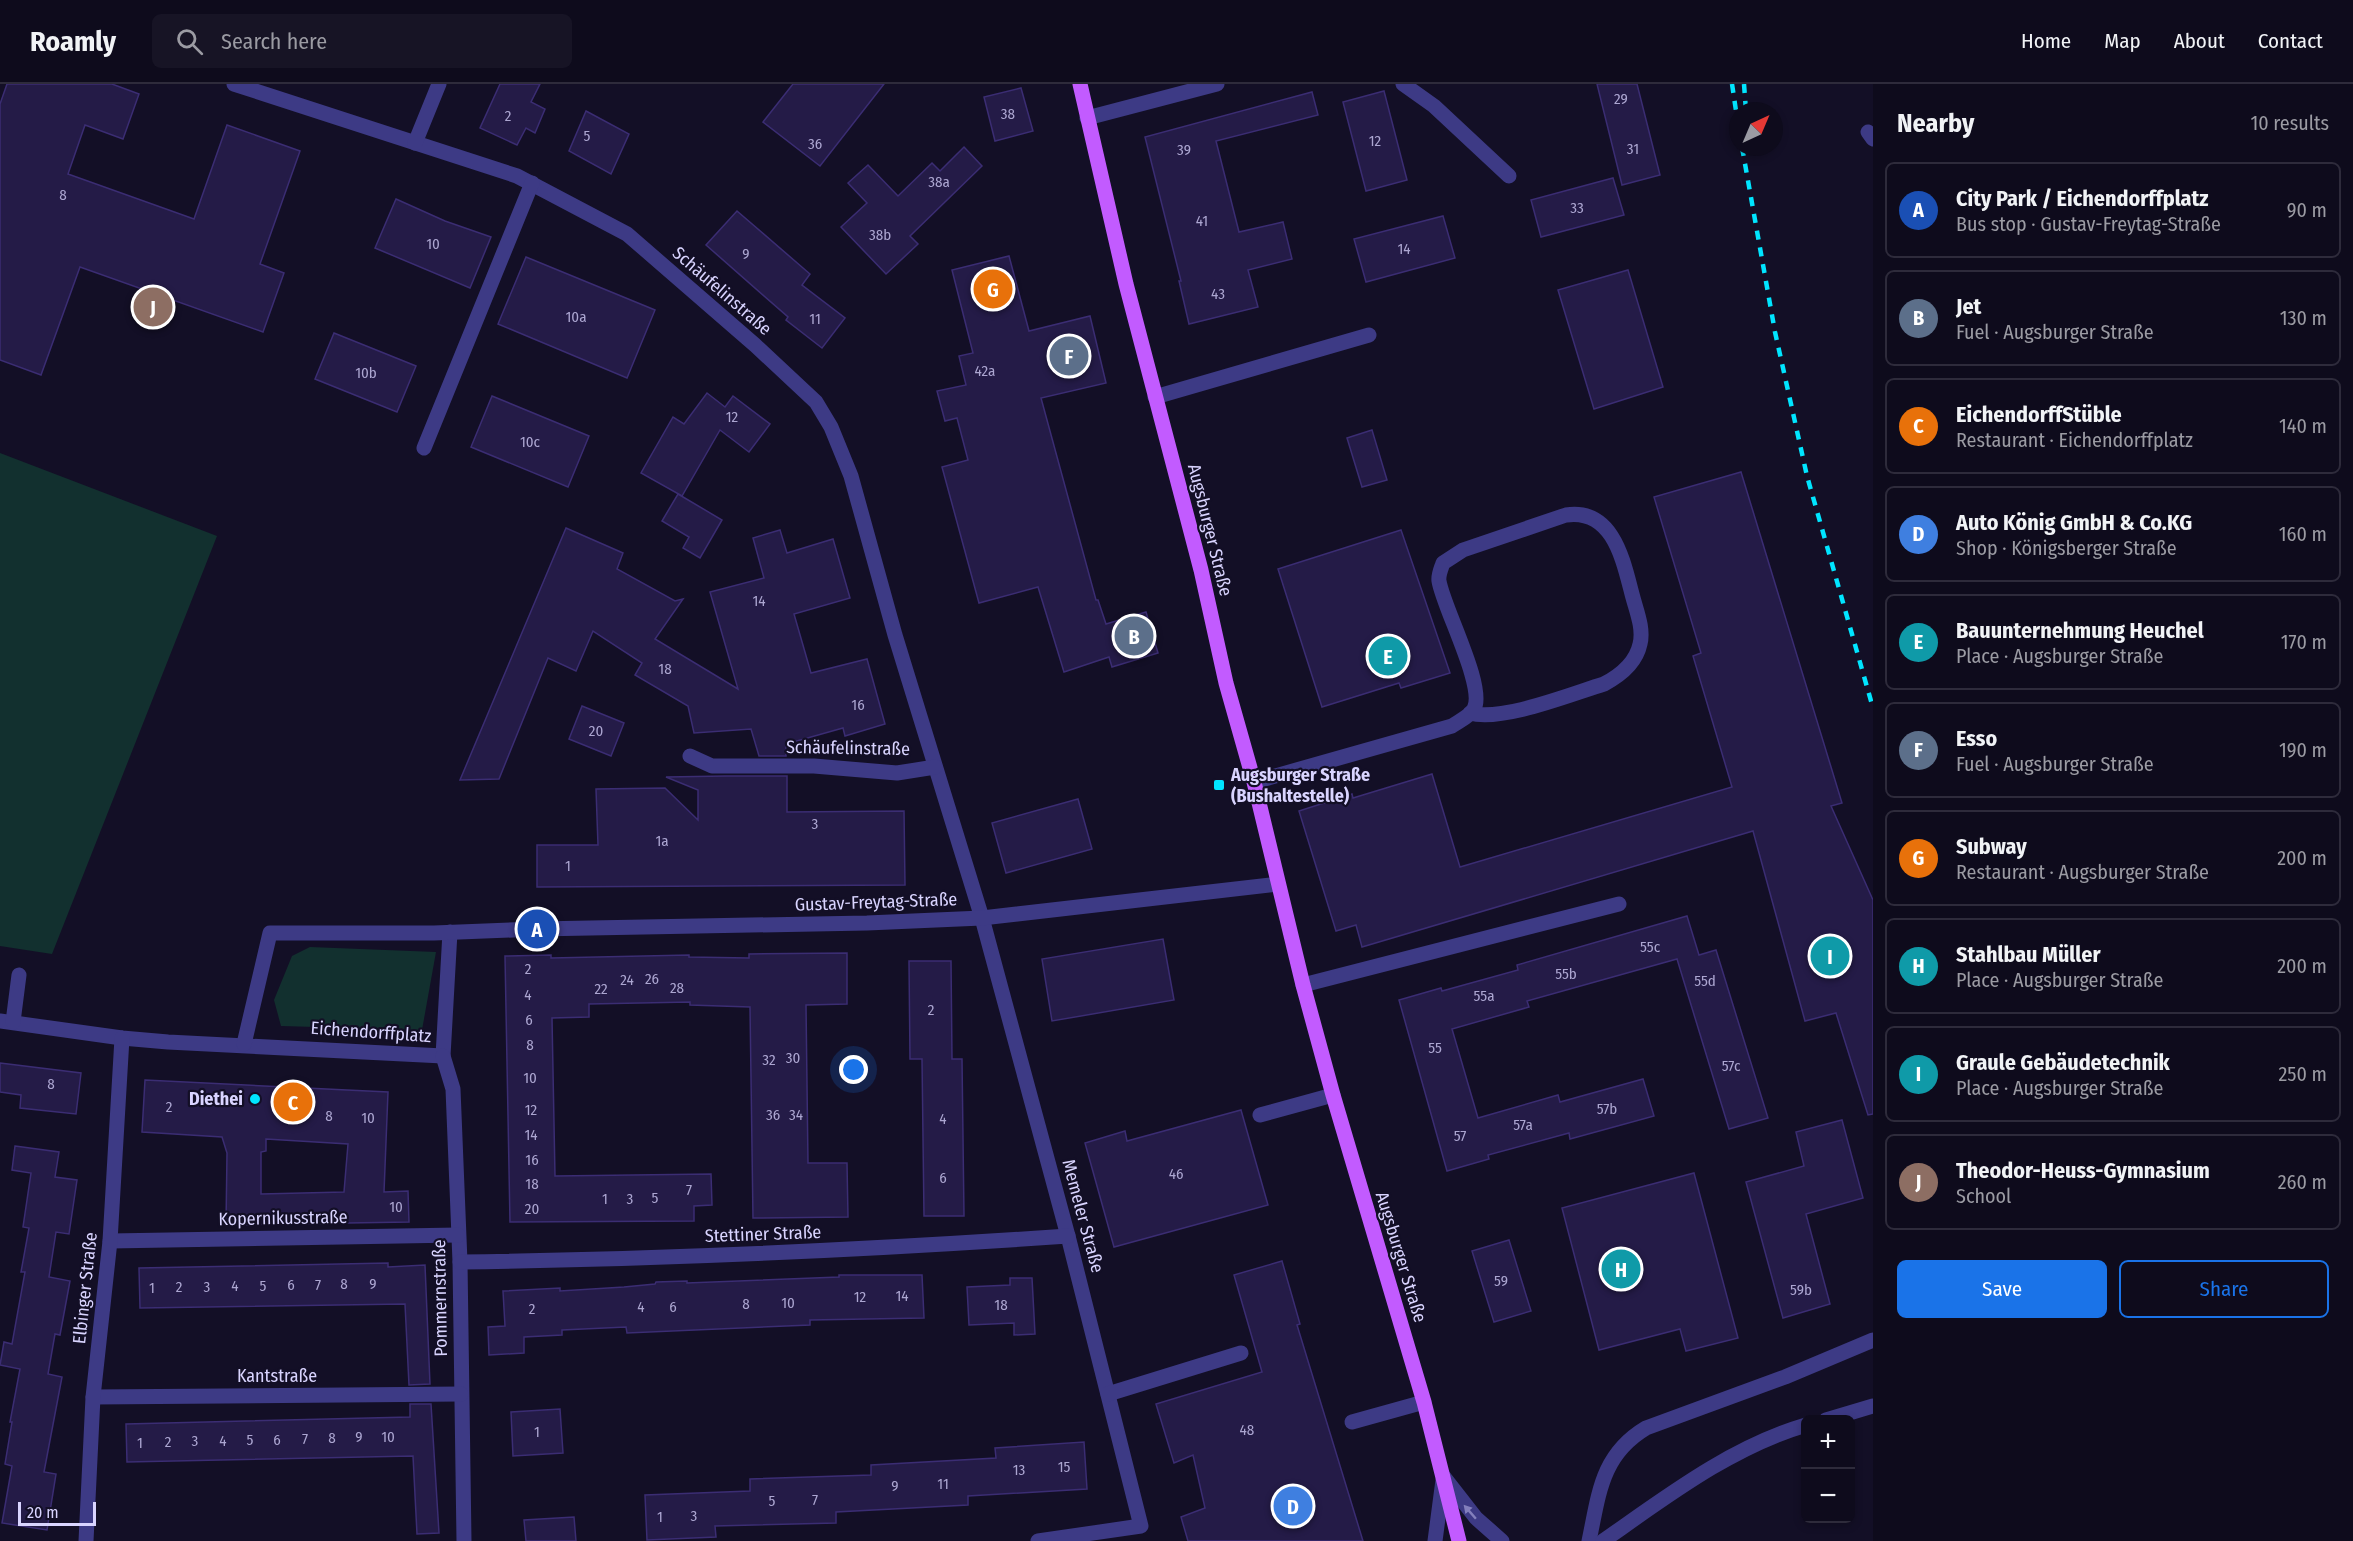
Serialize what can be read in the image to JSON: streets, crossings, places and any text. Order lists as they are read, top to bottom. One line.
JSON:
{"streets":{"main road":["Augsburger Straße"],"street":["Schäufelinstraße","Gustav-Freytag-Straße","Eichendorffplatz","Memeler Straße","Kopernikusstraße","Stettiner Straße","Elbinger Straße","Pommernstraße","Kantstraße"]},"crossings":[["Schäufelinstraße","Gustav-Freytag-Straße"],["Schäufelinstraße","Memeler Straße"],["Augsburger Straße","Gustav-Freytag-Straße"],["Gustav-Freytag-Straße","Eichendorffplatz"],["Gustav-Freytag-Straße","Memeler Straße"],["Eichendorffplatz","Elbinger Straße"],["Eichendorffplatz","Pommernstraße"],["Memeler Straße","Stettiner Straße"],["Kopernikusstraße","Elbinger Straße"],["Kopernikusstraße","Pommernstraße"],["Stettiner Straße","Pommernstraße"],["Elbinger Straße","Kantstraße"],["Pommernstraße","Kantstraße"]],"places":{"transit":["Augsburger Straße (Bushaltestelle)"],"other":["Diethei"]},"house_numbers":["29","38","2","5","12","36","31","39","38a","8","33","41","38b","10","14","9","43","10a","11","42a","10b","12","10c","14","18","16","20","3","1a","1","55c","2","55b","26","24","55d","28","22","4","55a","2","6","8","55","30","32","57c","10","8","2","57b","12","36","34","8","10","4","57a","14","57","16","46","6","18","7","5","1","3","10","20","59","8","9","6","7","4","5","2","3","1","59b","14","12","10","8","18","4","6","2","48","1","9","10","8","7","5","6","3","4","2","1","15","13","11","9","7","5","3","1"],"scale_bar":"20 m","north":"top right","page":{"header":"Roamly","search":"Search here","nav":["Home","Map","About","Contact"],"heading":["Nearby","10 results"],"list":[{"mark":"A","name":"City Park / Eichendorffplatz","note":"Bus stop · Gustav-Freytag-Straße","value":"90 m"},{"mark":"B","name":"Jet","note":"Fuel · Augsburger Straße","value":"130 m"},{"mark":"C","name":"EichendorffStüble","note":"Restaurant · Eichendorffplatz","value":"140 m"},{"mark":"D","name":"Auto König GmbH & Co.KG","note":"Shop · Königsberger Straße","value":"160 m"},{"mark":"E","name":"Bauunternehmung Heuchel","note":"Place · Augsburger Straße","value":"170 m"},{"mark":"F","name":"Esso","note":"Fuel · Augsburger Straße","value":"190 m"},{"mark":"G","name":"Subway","note":"Restaurant · Augsburger Straße","value":"200 m"},{"mark":"H","name":"Stahlbau Müller","note":"Place · Augsburger Straße","value":"200 m"},{"mark":"I","name":"Graule Gebäudetechnik","note":"Place · Augsburger Straße","value":"250 m"},{"mark":"J","name":"Theodor-Heuss-Gymnasium","note":"School","value":"260 m"}],"pins":["G","J","F","B","E","A","I","C","H","D"],"buttons":["Save","Share"],"map_buttons":["+","−"],"scale":"20 m"}}
